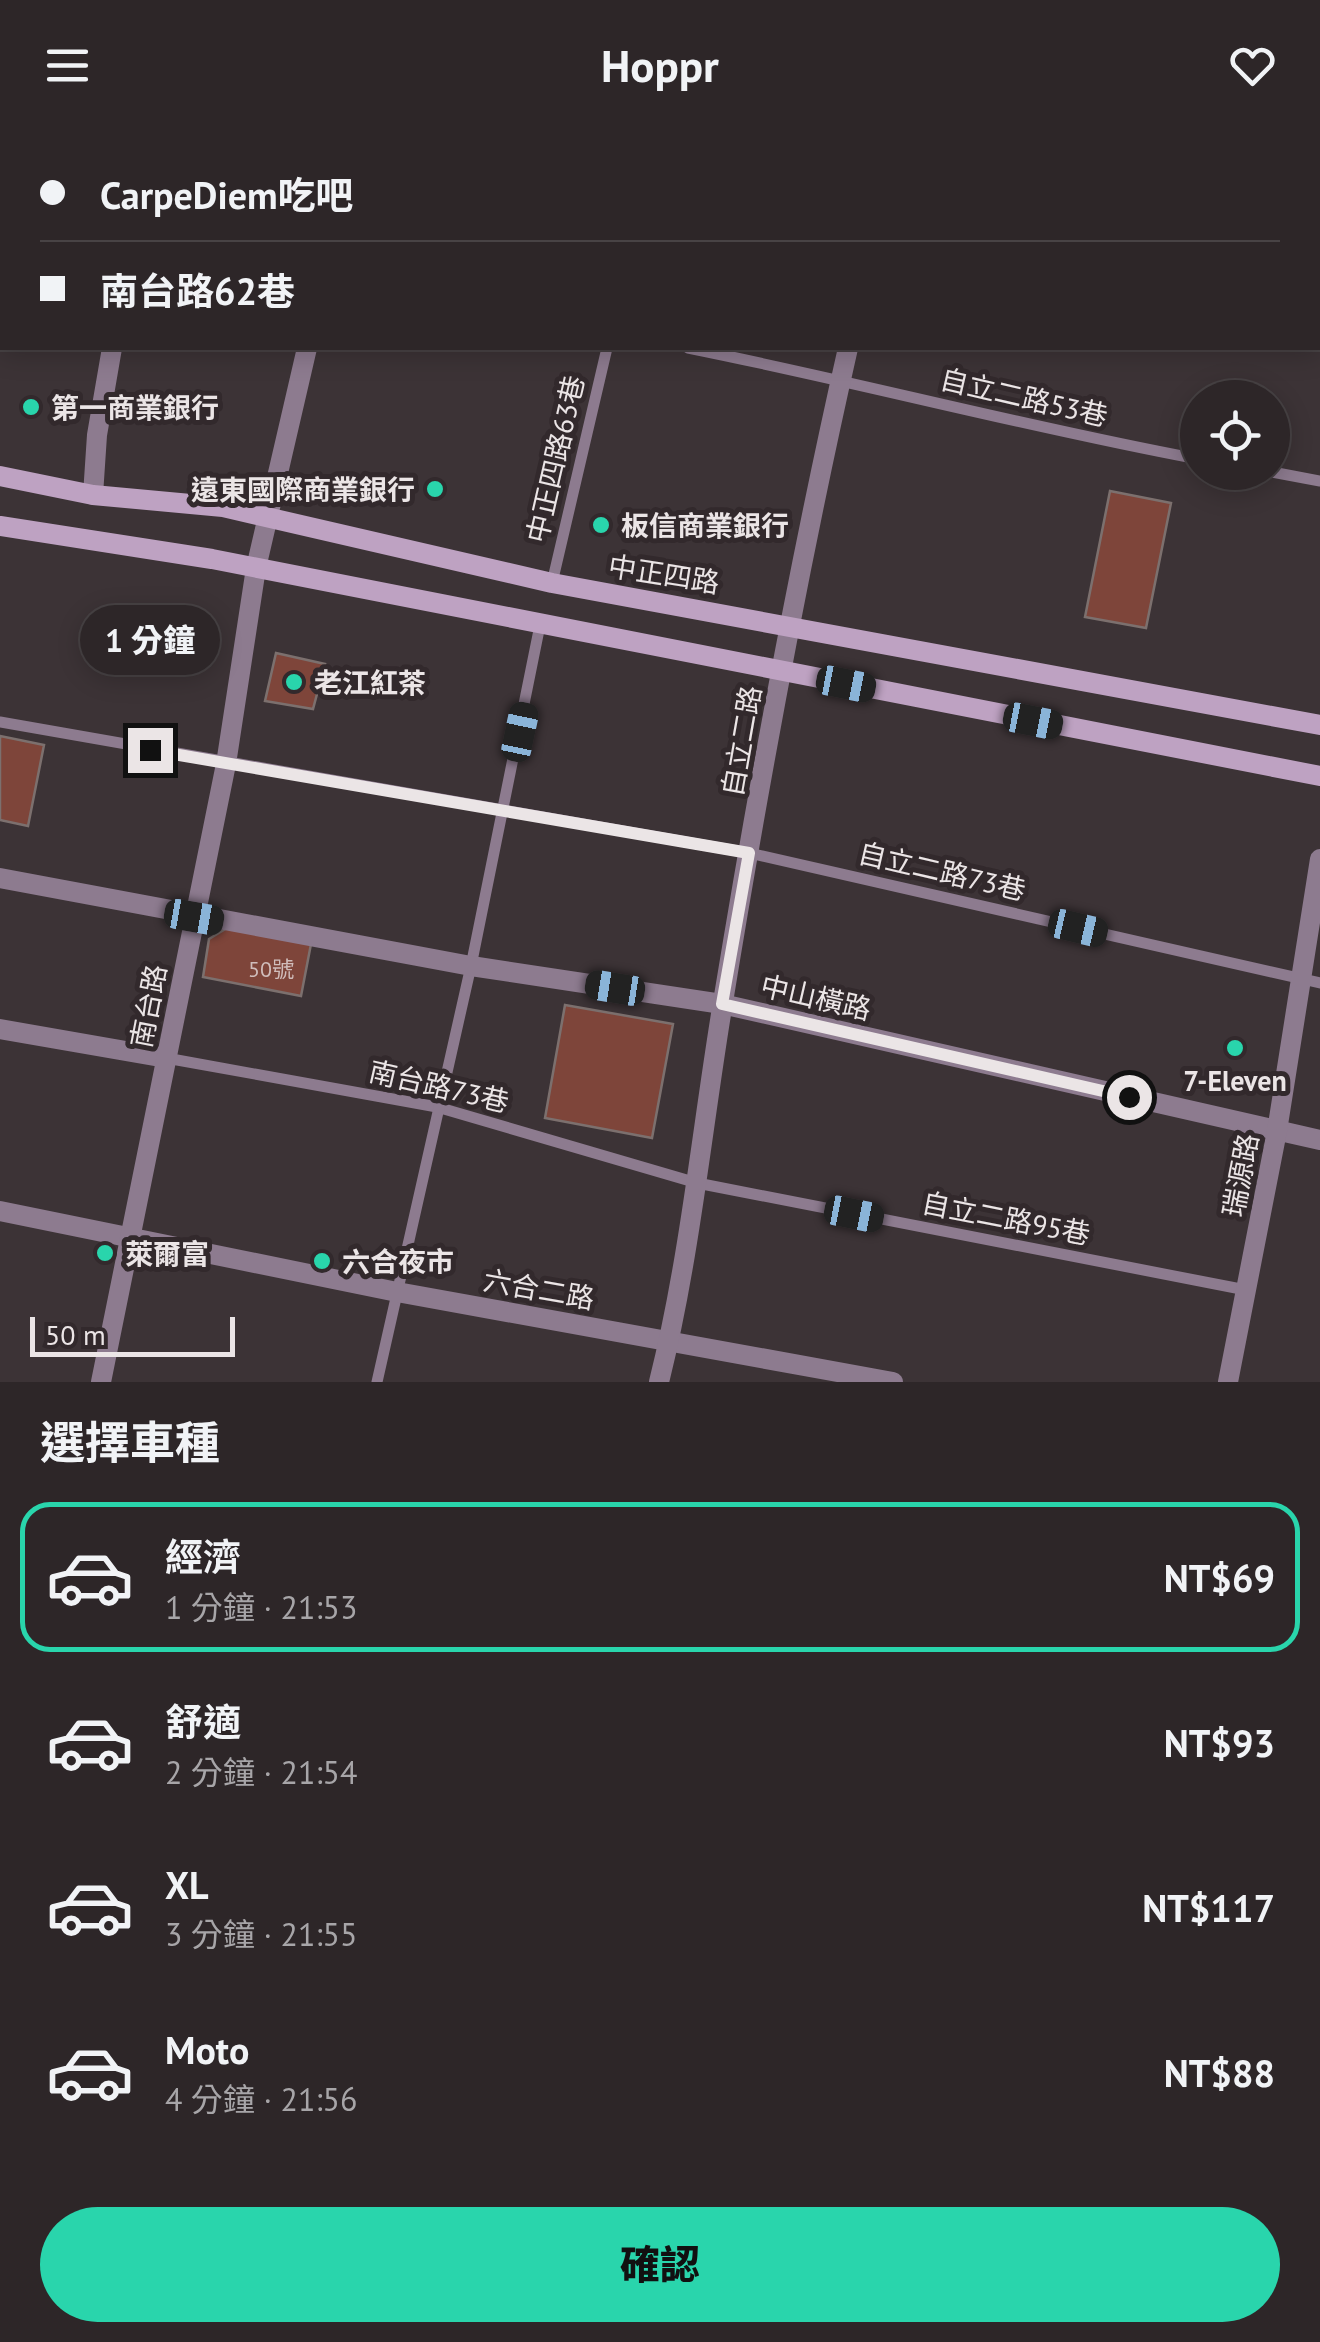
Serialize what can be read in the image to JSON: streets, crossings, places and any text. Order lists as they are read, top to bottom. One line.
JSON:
{"streets":{"street":["中正四路","自立二路","中山橫路","南台路","瑞源路","六合二路"],"lane":["自立二路53巷","中正四路63巷","自立二路73巷","南台路73巷","自立二路95巷"]},"crossings":[["自立二路53巷","自立二路"],["中正四路63巷","中正四路"],["中正四路","自立二路"],["中正四路","南台路"],["自立二路","自立二路73巷"],["自立二路","中山橫路"],["自立二路","南台路73巷"],["自立二路","自立二路95巷"],["自立二路","六合二路"],["自立二路73巷","南台路"],["自立二路73巷","瑞源路"],["中山橫路","南台路"],["中山橫路","瑞源路"],["南台路","南台路73巷"],["南台路","六合二路"],["南台路73巷","自立二路95巷"],["瑞源路","自立二路95巷"]],"places":["第一商業銀行","遠東國際商業銀行","板信商業銀行","老江紅茶","7-Eleven","萊爾富","六合夜市"],"house_numbers":["50號"],"scale_bar":"50 m","page":{"header":"Hoppr","banner":["CarpeDiem吃吧","南台路62巷"],"bubble":"1 分鐘","scale":"50 m","heading":"選擇車種","list":[{"name":"經濟","note":"1 分鐘 · 21:53","value":"NT$69"},{"name":"舒適","note":"2 分鐘 · 21:54","value":"NT$93"},{"name":"XL","note":"3 分鐘 · 21:55","value":"NT$117"},{"name":"Moto","note":"4 分鐘 · 21:56","value":"NT$88"}],"buttons":"確認"}}
